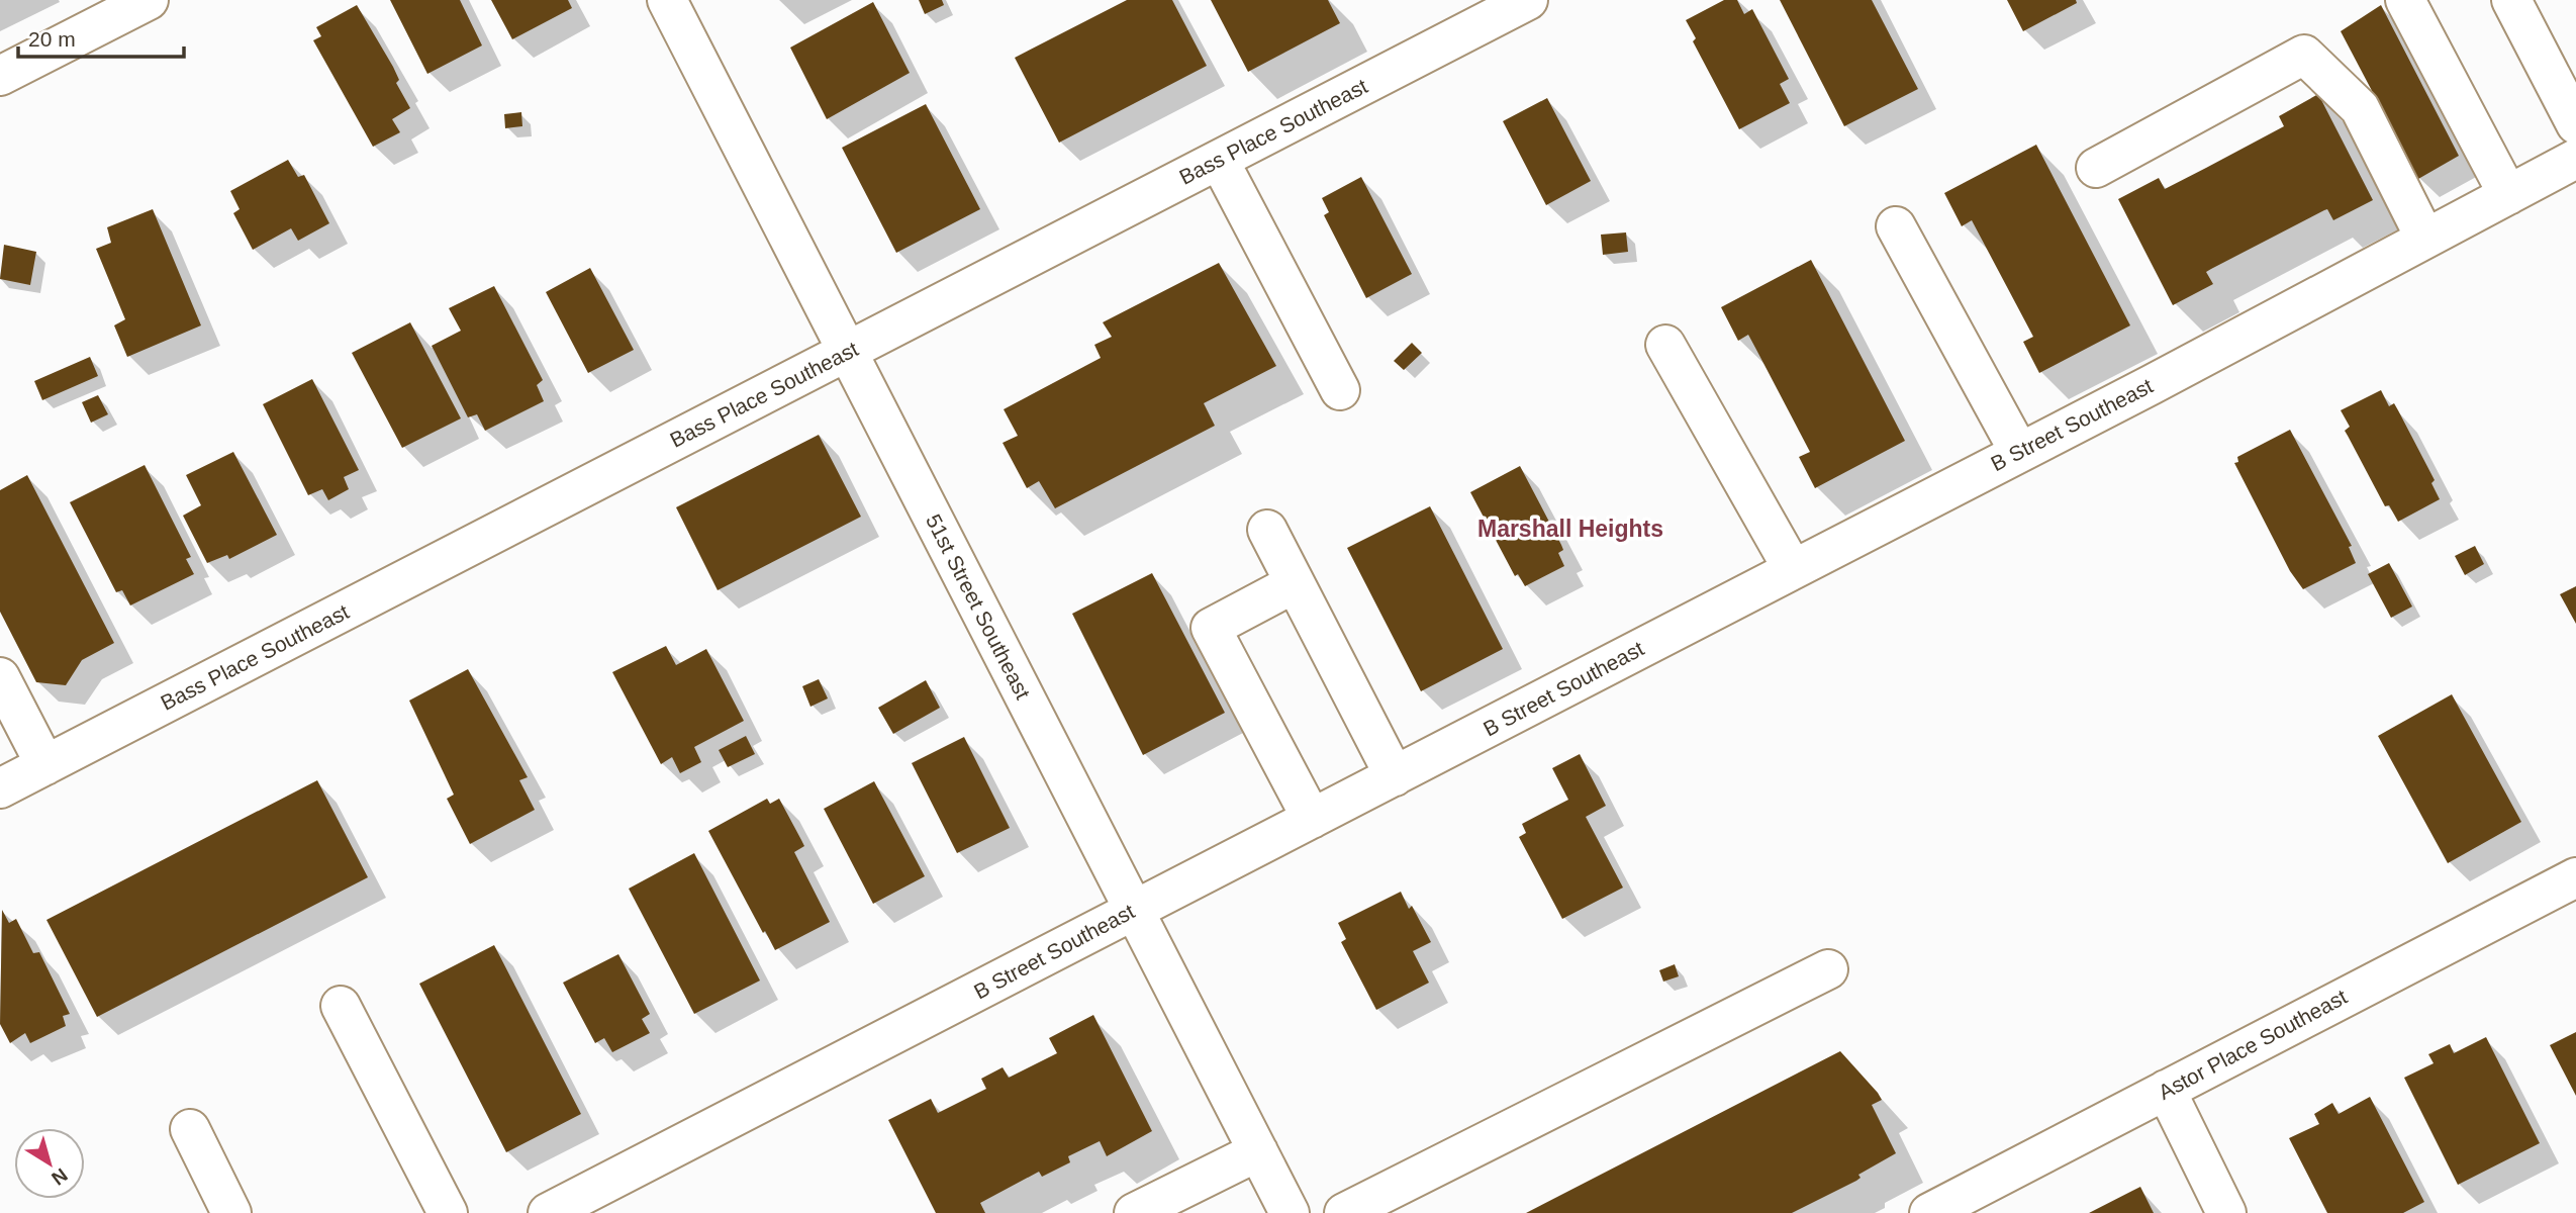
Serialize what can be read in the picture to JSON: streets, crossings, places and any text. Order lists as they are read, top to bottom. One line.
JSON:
{"streets":{"street":["Bass Place Southeast","B Street Southeast","51st Street Southeast","Astor Place Southeast"]},"crossings":[["Bass Place Southeast","51st Street Southeast"],["B Street Southeast","51st Street Southeast"]],"districts":["Marshall Heights"],"scale_bar":"20 m","north":"bottom right"}
